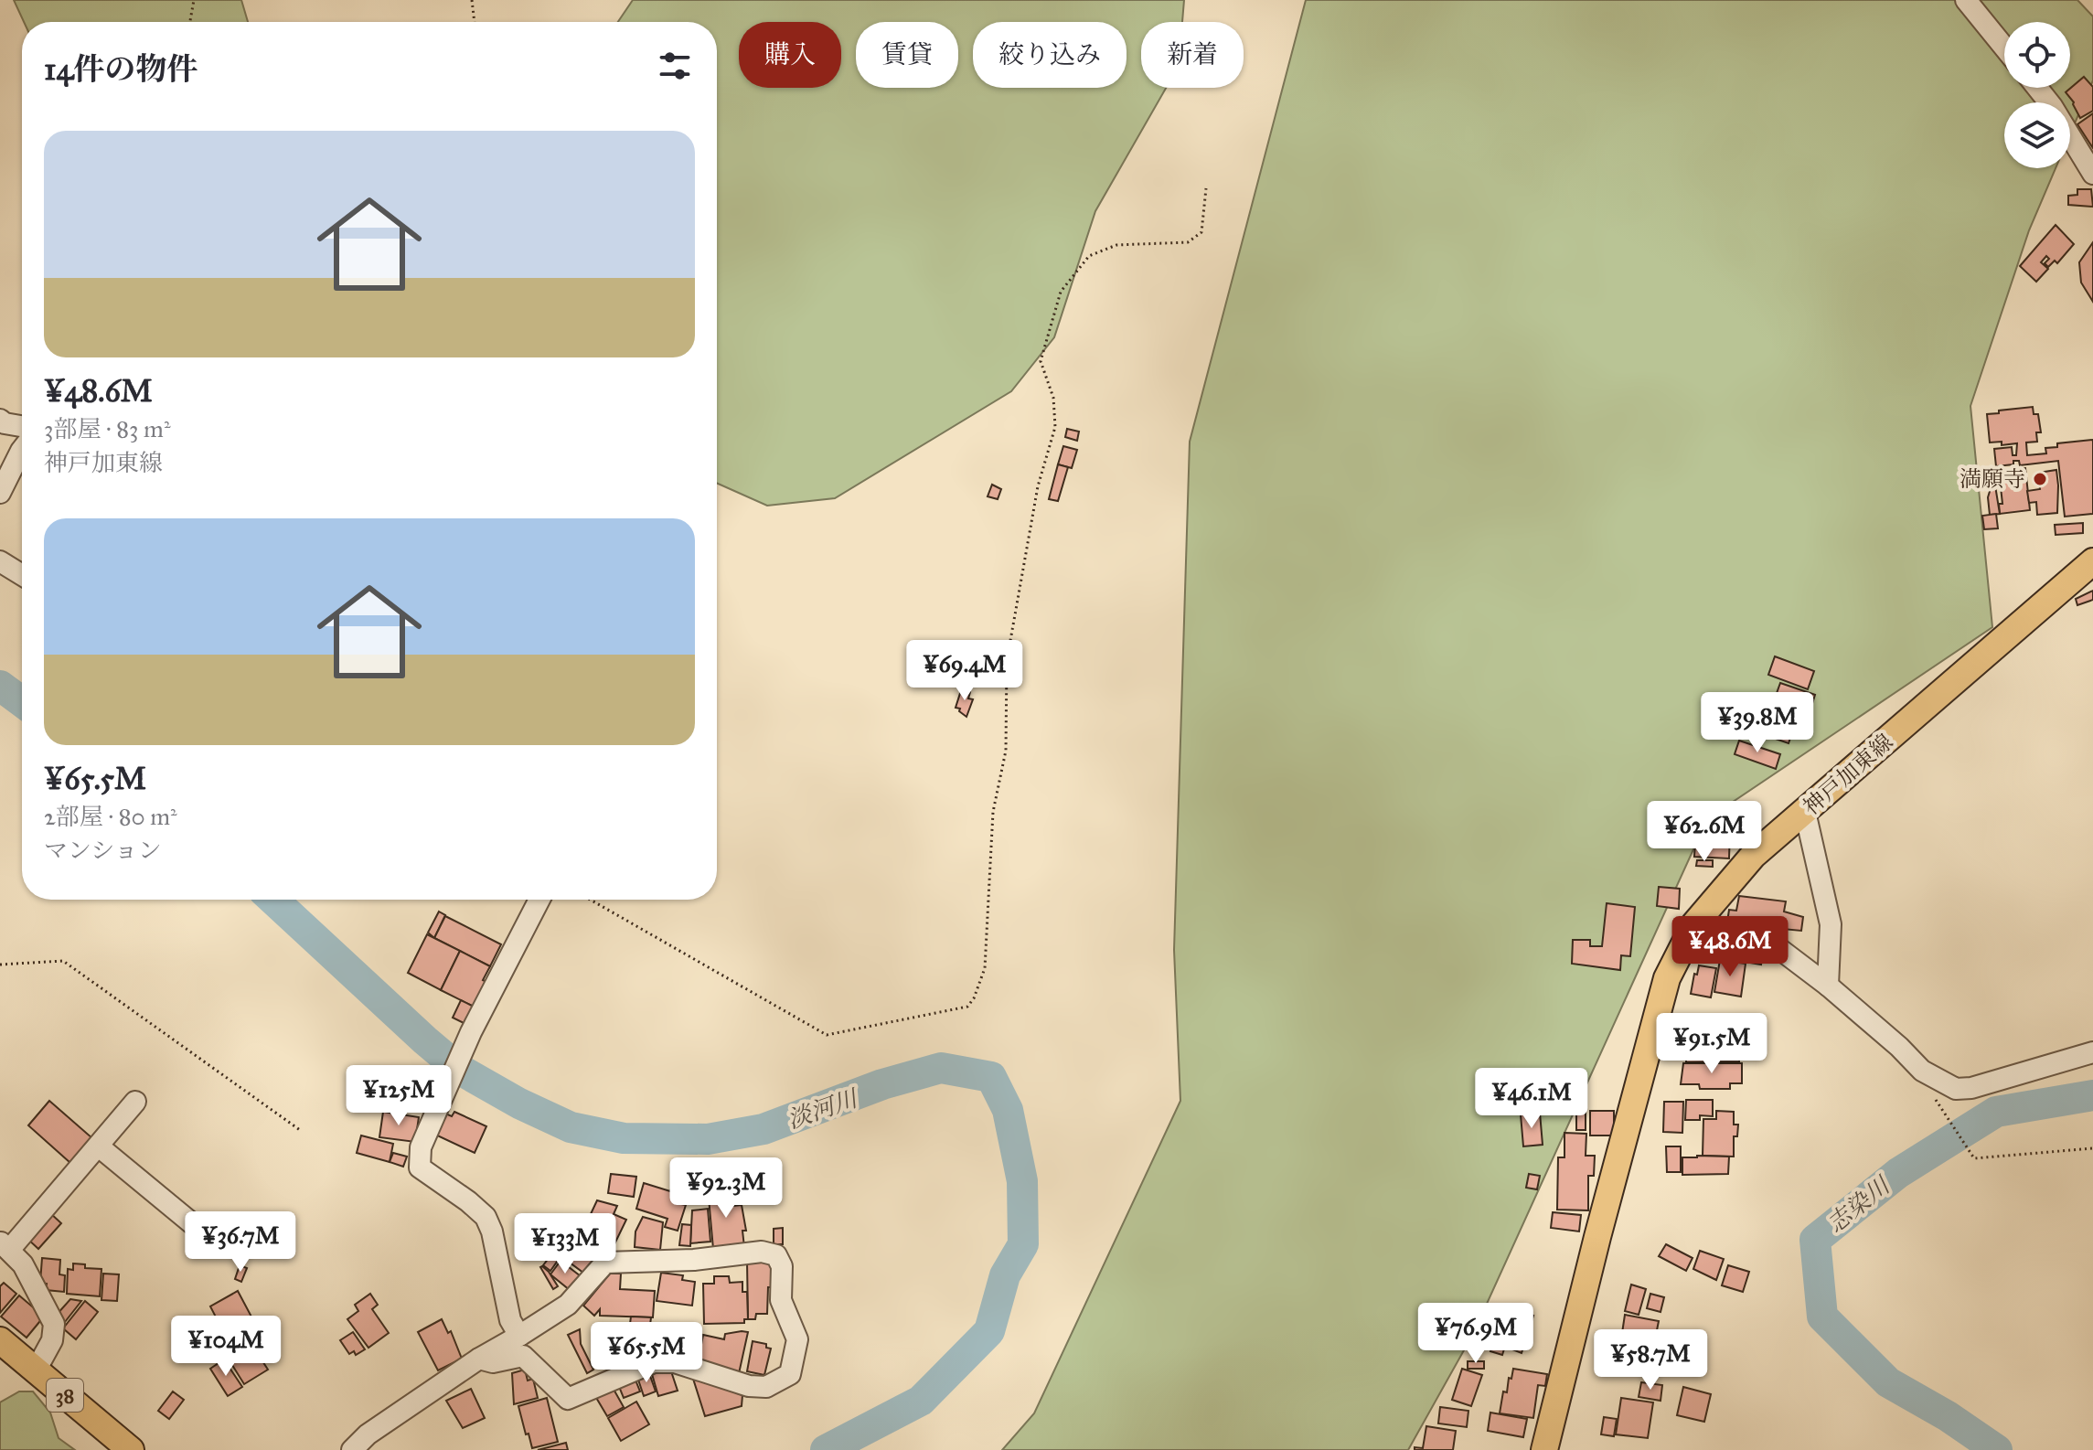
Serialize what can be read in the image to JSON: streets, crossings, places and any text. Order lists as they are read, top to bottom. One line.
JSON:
{"streets":{"main road":["神戸加東線","38"]},"water":["淡河川","志染川"],"places":["満願寺"],"page":{"chip":["購入","賃貸","絞り込み","新着"],"heading":"14件の物件","list":[{"name":"¥48.6M","note":"3部屋 · 83 m² · 神戸加東線"},{"name":"¥65.5M","note":"2部屋 · 80 m² · マンション"}],"price":["¥69.4M","¥39.8M","¥62.6M","¥48.6M","¥91.5M","¥125M","¥46.1M","¥92.3M","¥36.7M","¥133M","¥76.9M","¥104M","¥65.5M","¥58.7M"]}}
